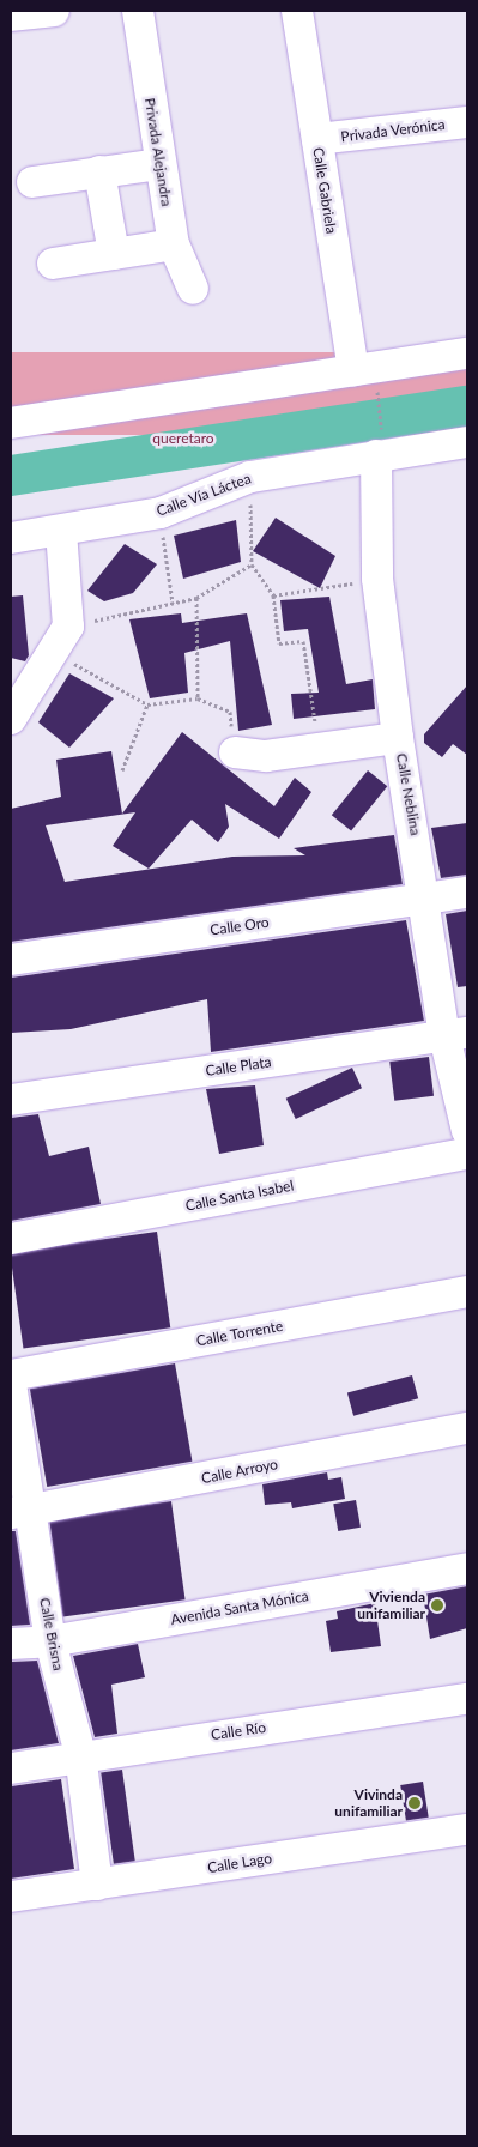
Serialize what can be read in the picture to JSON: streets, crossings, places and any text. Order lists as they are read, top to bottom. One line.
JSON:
{"streets":{"street":["Privada Verónica","Privada Alejandra","Calle Gabriela","Calle Vía Láctea","Calle Neblina","Calle Oro","Calle Plata","Calle Santa Isabel","Calle Torrente","Calle Arroyo","Avenida Santa Mónica","Calle Brisna","Calle Río","Calle Lago"]},"crossings":[["Privada Verónica","Calle Gabriela"],["Calle Vía Láctea","Calle Neblina"],["Calle Neblina","Calle Oro"],["Calle Neblina","Calle Plata"],["Calle Arroyo","Calle Brisna"],["Avenida Santa Mónica","Calle Brisna"],["Calle Brisna","Calle Río"],["Calle Brisna","Calle Lago"]],"parks":["queretaro"],"places":["Vivienda unifamiliar","Vivinda unifamiliar"]}
